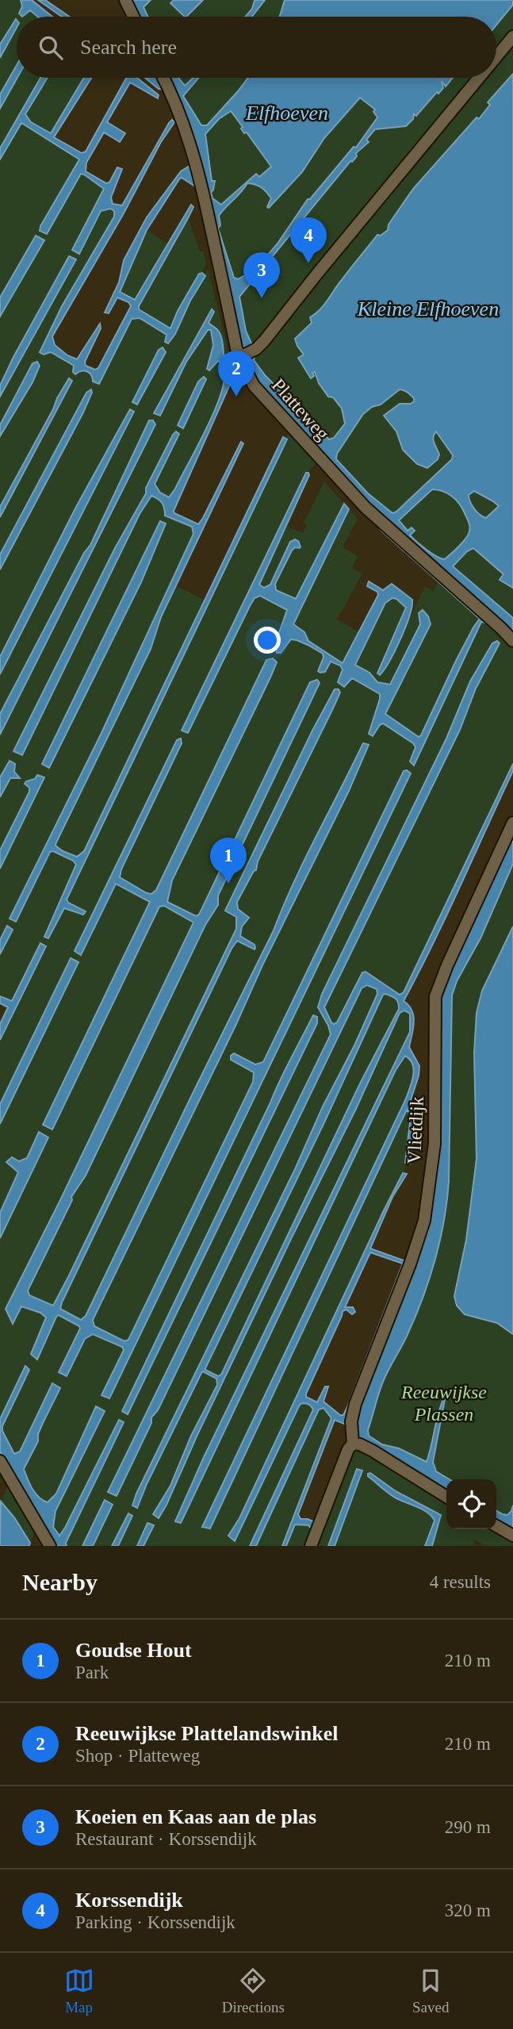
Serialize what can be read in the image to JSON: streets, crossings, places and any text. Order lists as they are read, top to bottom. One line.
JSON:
{"streets":{"street":["Platteweg","Vlietdijk"]},"water":["Elfhoeven","Kleine Elfhoeven"],"parks":["Reeuwijkse Plassen"],"page":{"search":"Search here","pins":["4","3","2","1"],"heading":["Nearby","4 results"],"list":[{"mark":"1","name":"Goudse Hout","note":"Park","value":"210 m"},{"mark":"2","name":"Reeuwijkse Plattelandswinkel","note":"Shop · Platteweg","value":"210 m"},{"mark":"3","name":"Koeien en Kaas aan de plas","note":"Restaurant · Korssendijk","value":"290 m"},{"mark":"4","name":"Korssendijk","note":"Parking · Korssendijk","value":"320 m"}],"nav":["Map","Directions","Saved"]}}
